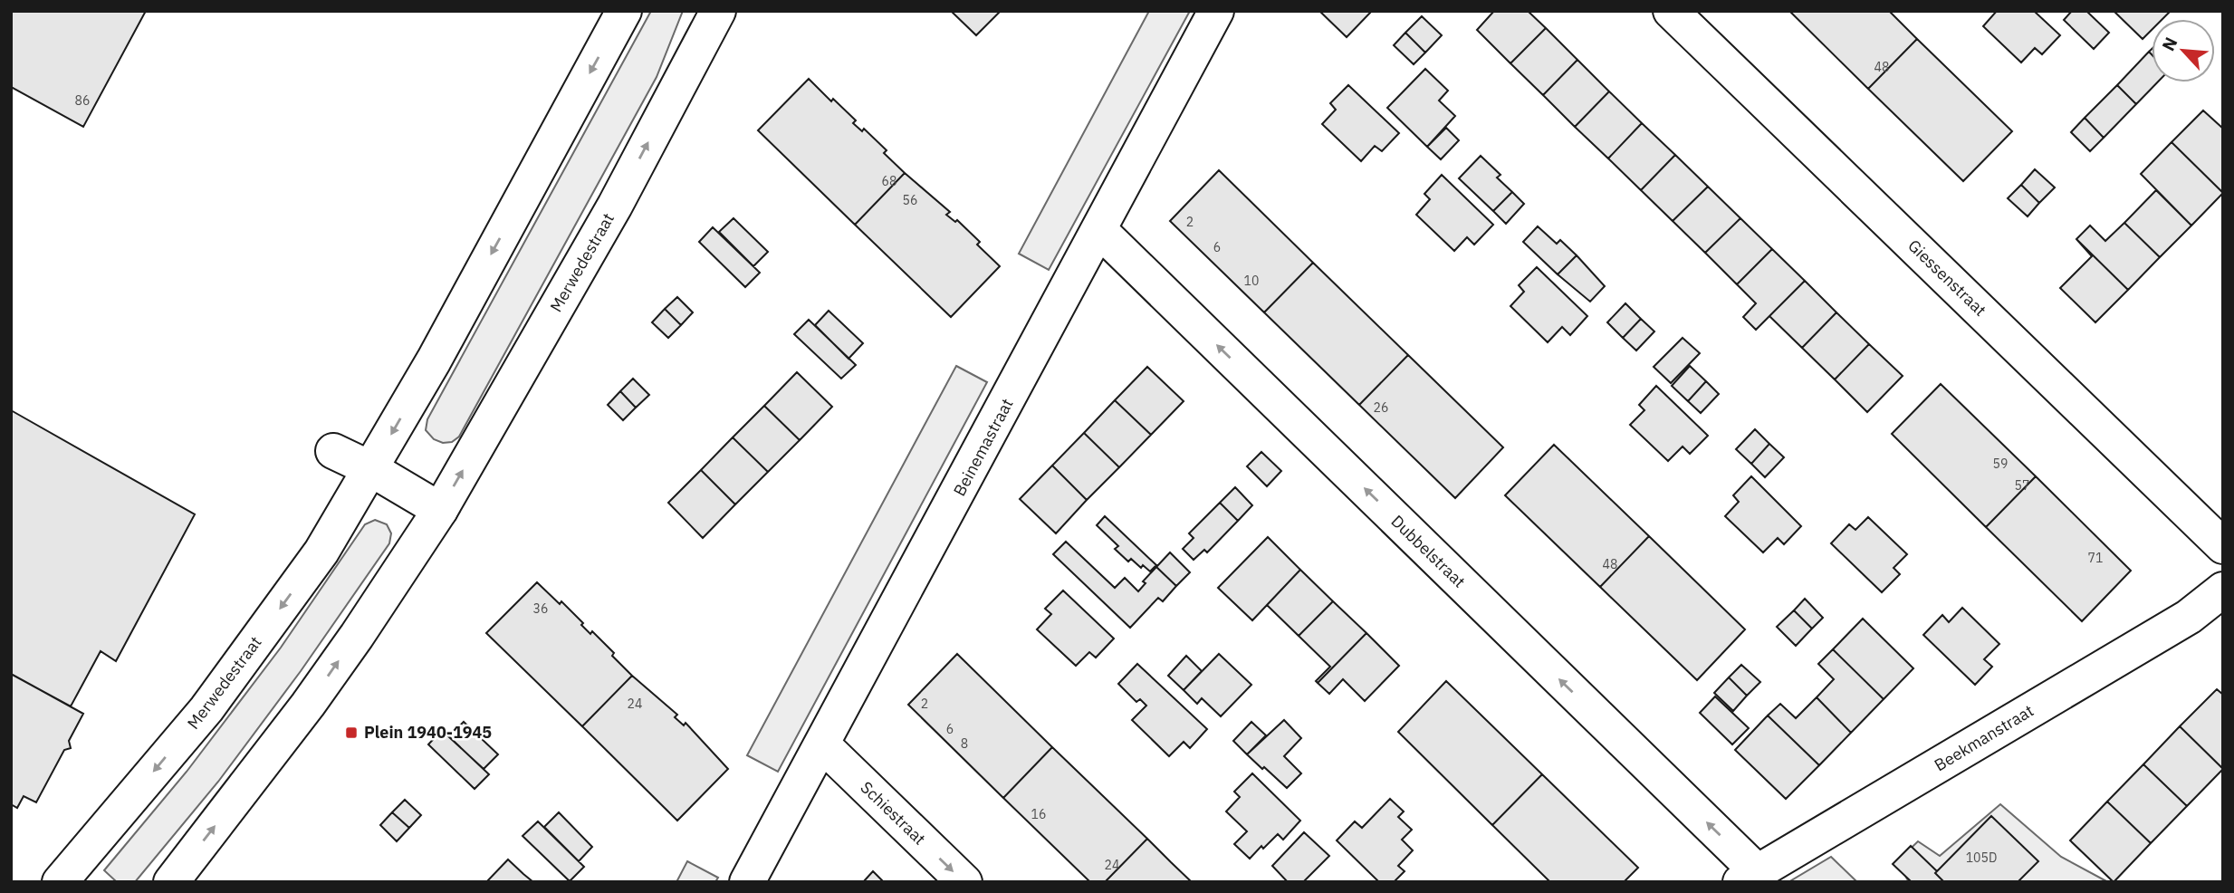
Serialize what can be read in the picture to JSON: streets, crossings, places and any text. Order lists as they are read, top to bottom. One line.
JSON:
{"streets":{"street":["Merwedestraat","Giessenstraat","Beinemastraat","Dubbelstraat","Beekmanstraat","Schiestraat"]},"crossings":[["Beinemastraat","Dubbelstraat"],["Beinemastraat","Schiestraat"],["Dubbelstraat","Beekmanstraat"]],"one_way":["Dubbelstraat","Schiestraat"],"places":{"transit":["Plein 1940-1945"]},"house_numbers":["48","86","68","56","2","6","10","26","59","57","71","48","36","24","2","6","8","16","105D","24"],"north":"top left"}
